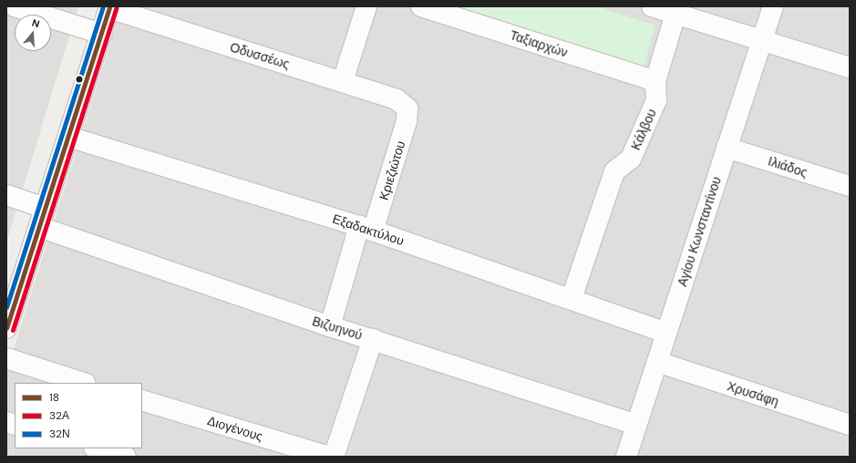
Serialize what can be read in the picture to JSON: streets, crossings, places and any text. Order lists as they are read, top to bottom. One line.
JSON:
{"streets":{"street":["Ταξιαρχών","Οδυσσέως","Κάλβου","Ιλιάδος","Κριεζιώτου","Εξαδακτύλου","Αγίου Κωνσταντίνου","Βιζυηνού","Χρυσάφη","Διογένους"]},"crossings":[["Ταξιαρχών","Κάλβου"],["Οδυσσέως","Κριεζιώτου"],["Κάλβου","Εξαδακτύλου"],["Ιλιάδος","Αγίου Κωνσταντίνου"],["Κριεζιώτου","Εξαδακτύλου"],["Κριεζιώτου","Βιζυηνού"],["Εξαδακτύλου","Αγίου Κωνσταντίνου"],["Αγίου Κωνσταντίνου","Βιζυηνού"],["Αγίου Κωνσταντίνου","Χρυσάφη"]],"lines":["transit line 18","transit line 32Ν","transit line 32Α"],"legend":["18","32Α","32Ν"],"north":"top"}
